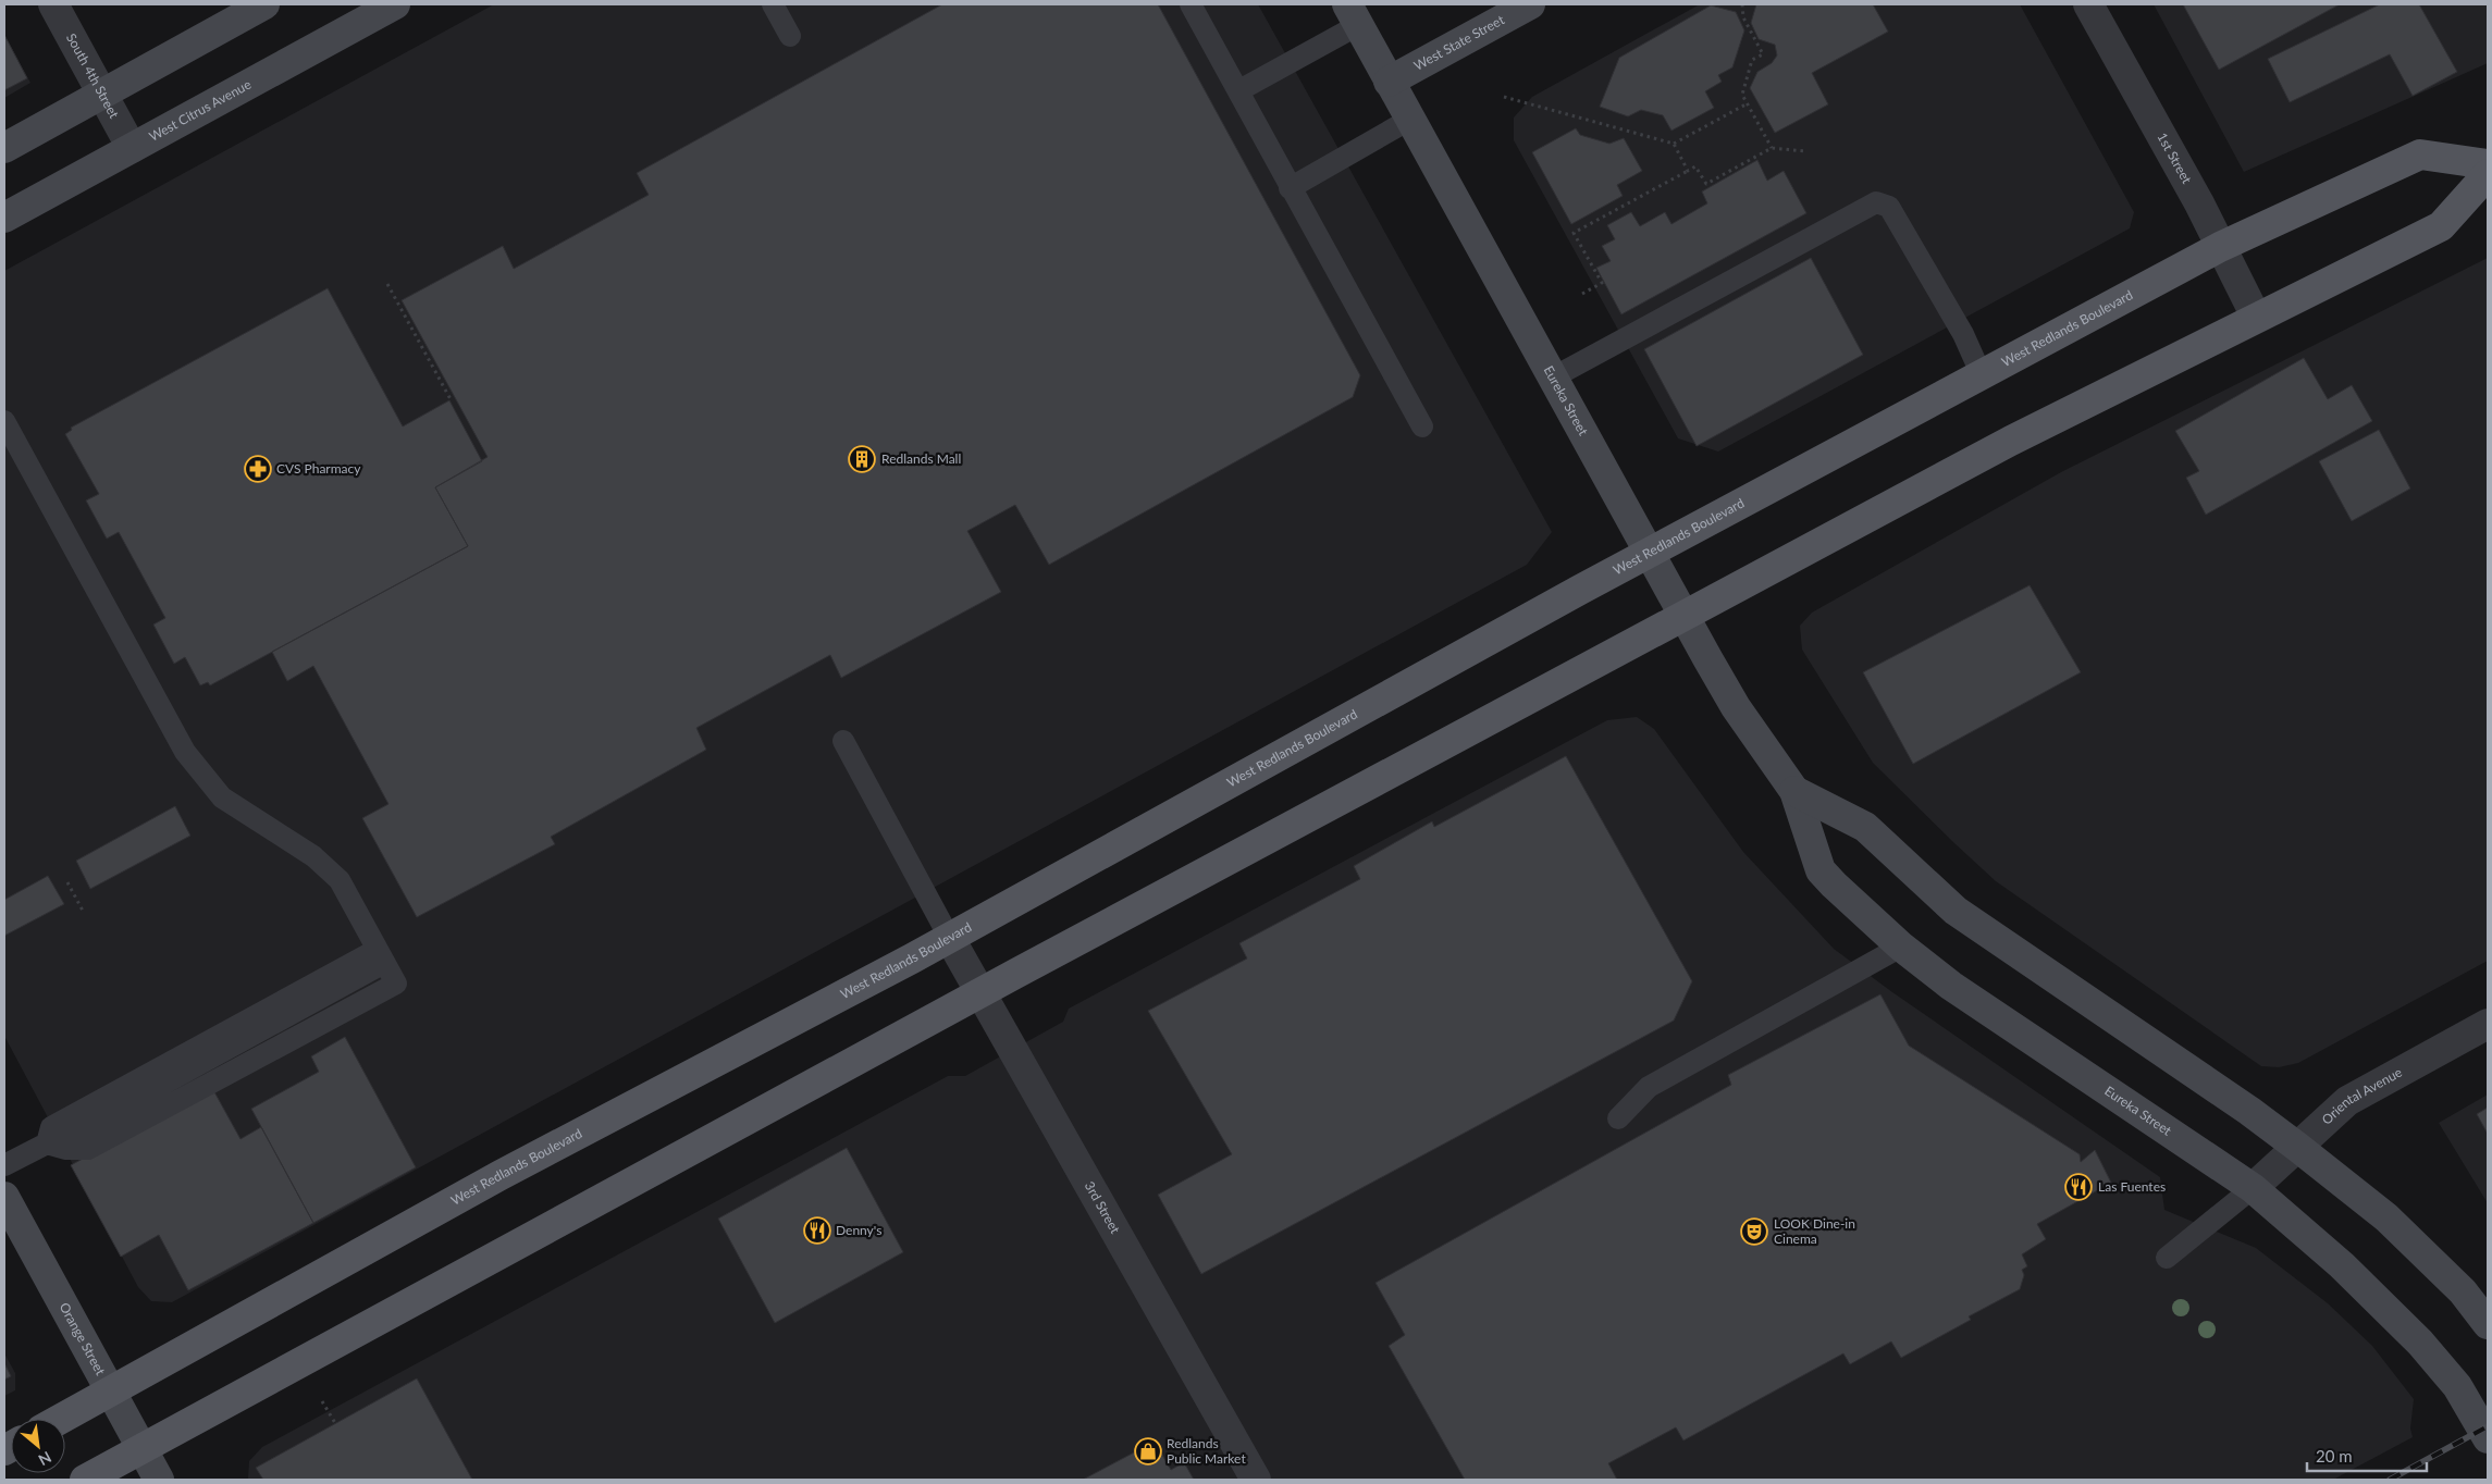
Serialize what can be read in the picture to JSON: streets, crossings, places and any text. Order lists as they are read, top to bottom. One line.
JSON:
{"streets":{"main road":["West Redlands Boulevard"],"street":["West State Street","South 4th Street","West Citrus Avenue","1st Street","Eureka Street","Oriental Avenue","3rd Street","Orange Street"]},"crossings":[["West State Street","Eureka Street"],["South 4th Street","West Citrus Avenue"],["1st Street","West Redlands Boulevard"],["West Redlands Boulevard","Eureka Street"],["West Redlands Boulevard","3rd Street"],["West Redlands Boulevard","Orange Street"],["Eureka Street","Oriental Avenue"]],"places":{"building":["Redlands Mall"],"pharmacy":["CVS Pharmacy"],"restaurant":["Las Fuentes","Denny's"],"theatre":["LOOK Dine-in Cinema"],"shop":["Redlands Public Market"]},"scale_bar":"20 m","north":"bottom right"}
